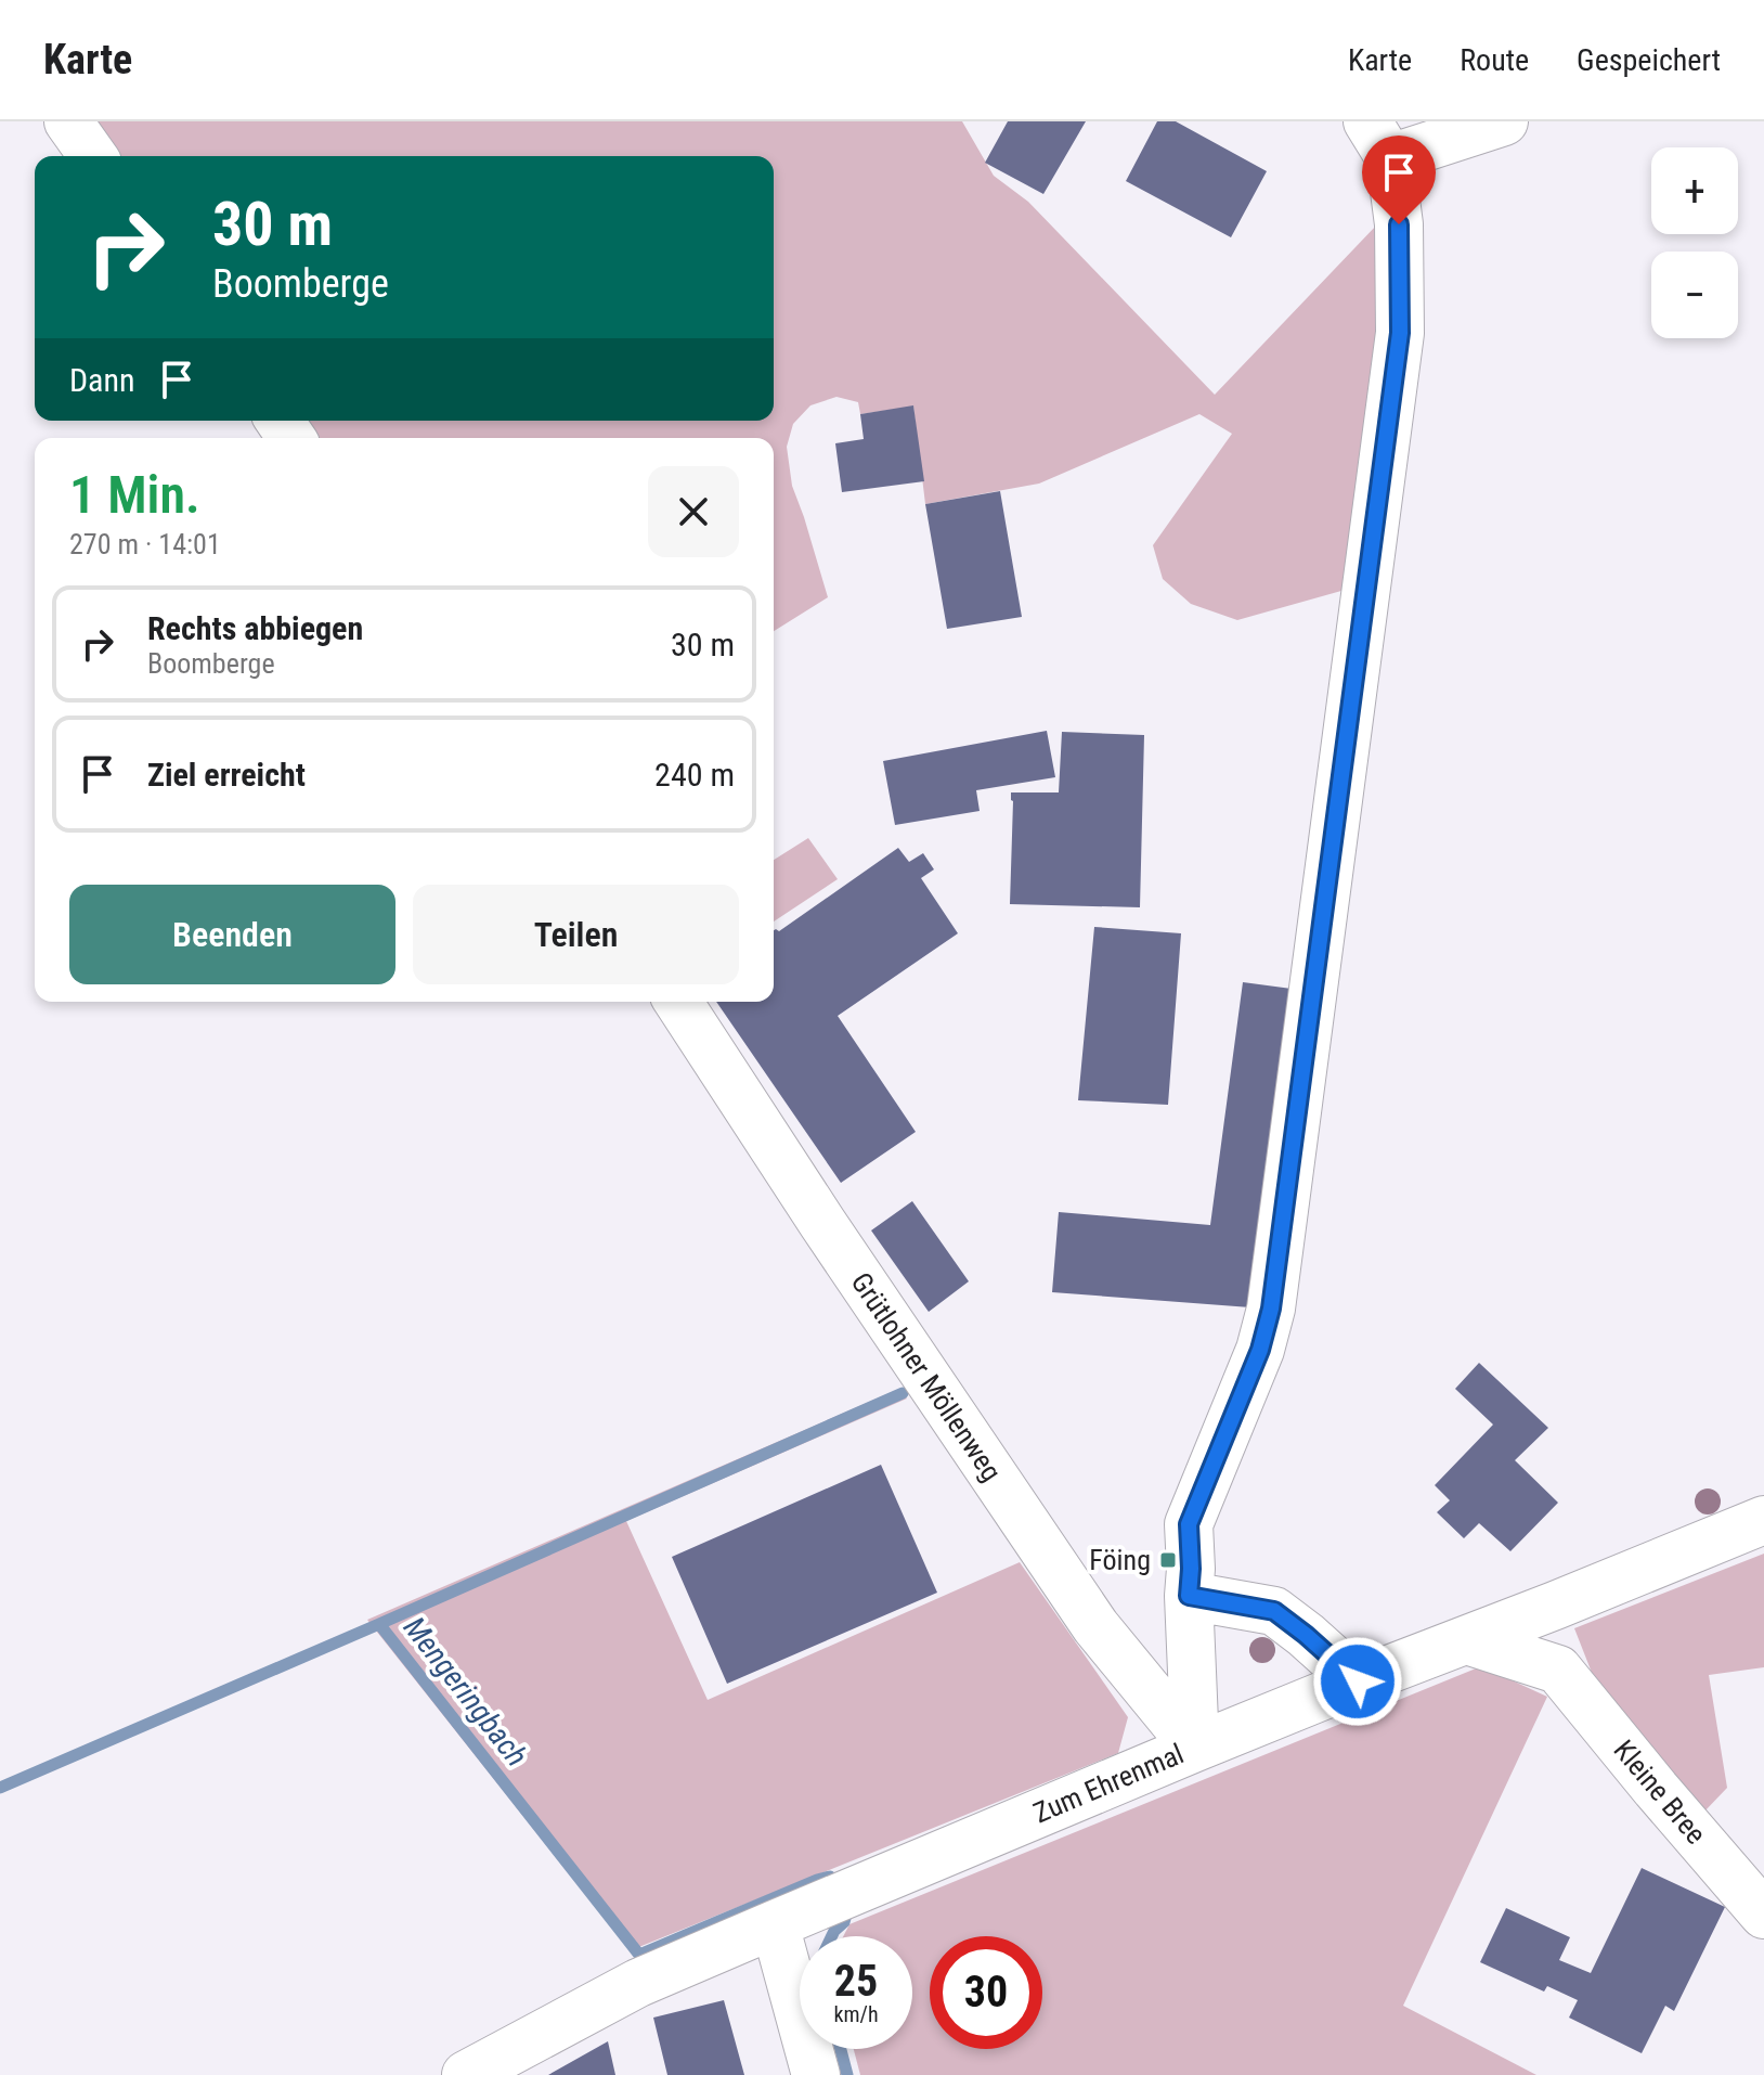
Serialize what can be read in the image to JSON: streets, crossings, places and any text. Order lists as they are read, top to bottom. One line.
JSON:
{"streets":{"street":["Grütlohner Möllenweg","Zum Ehrenmal","Kleine Bree"]},"crossings":[["Grütlohner Möllenweg","Zum Ehrenmal"]],"water":["Mengeringbach"],"places":{"transit":["Föing"]},"page":{"header":"Karte","nav":["Karte","Route","Gespeichert"],"map_buttons":["+","−"],"turn":["30 m","Boomberge"],"then":"Dann","heading":["1 Min.","270 m · 14:01"],"list":[{"name":"Rechts abbiegen","note":"Boomberge","value":"30 m"},{"name":"Ziel erreicht","value":"240 m"}],"buttons":["Beenden","Teilen"],"speed":"25 km/h","limit":"30"}}
